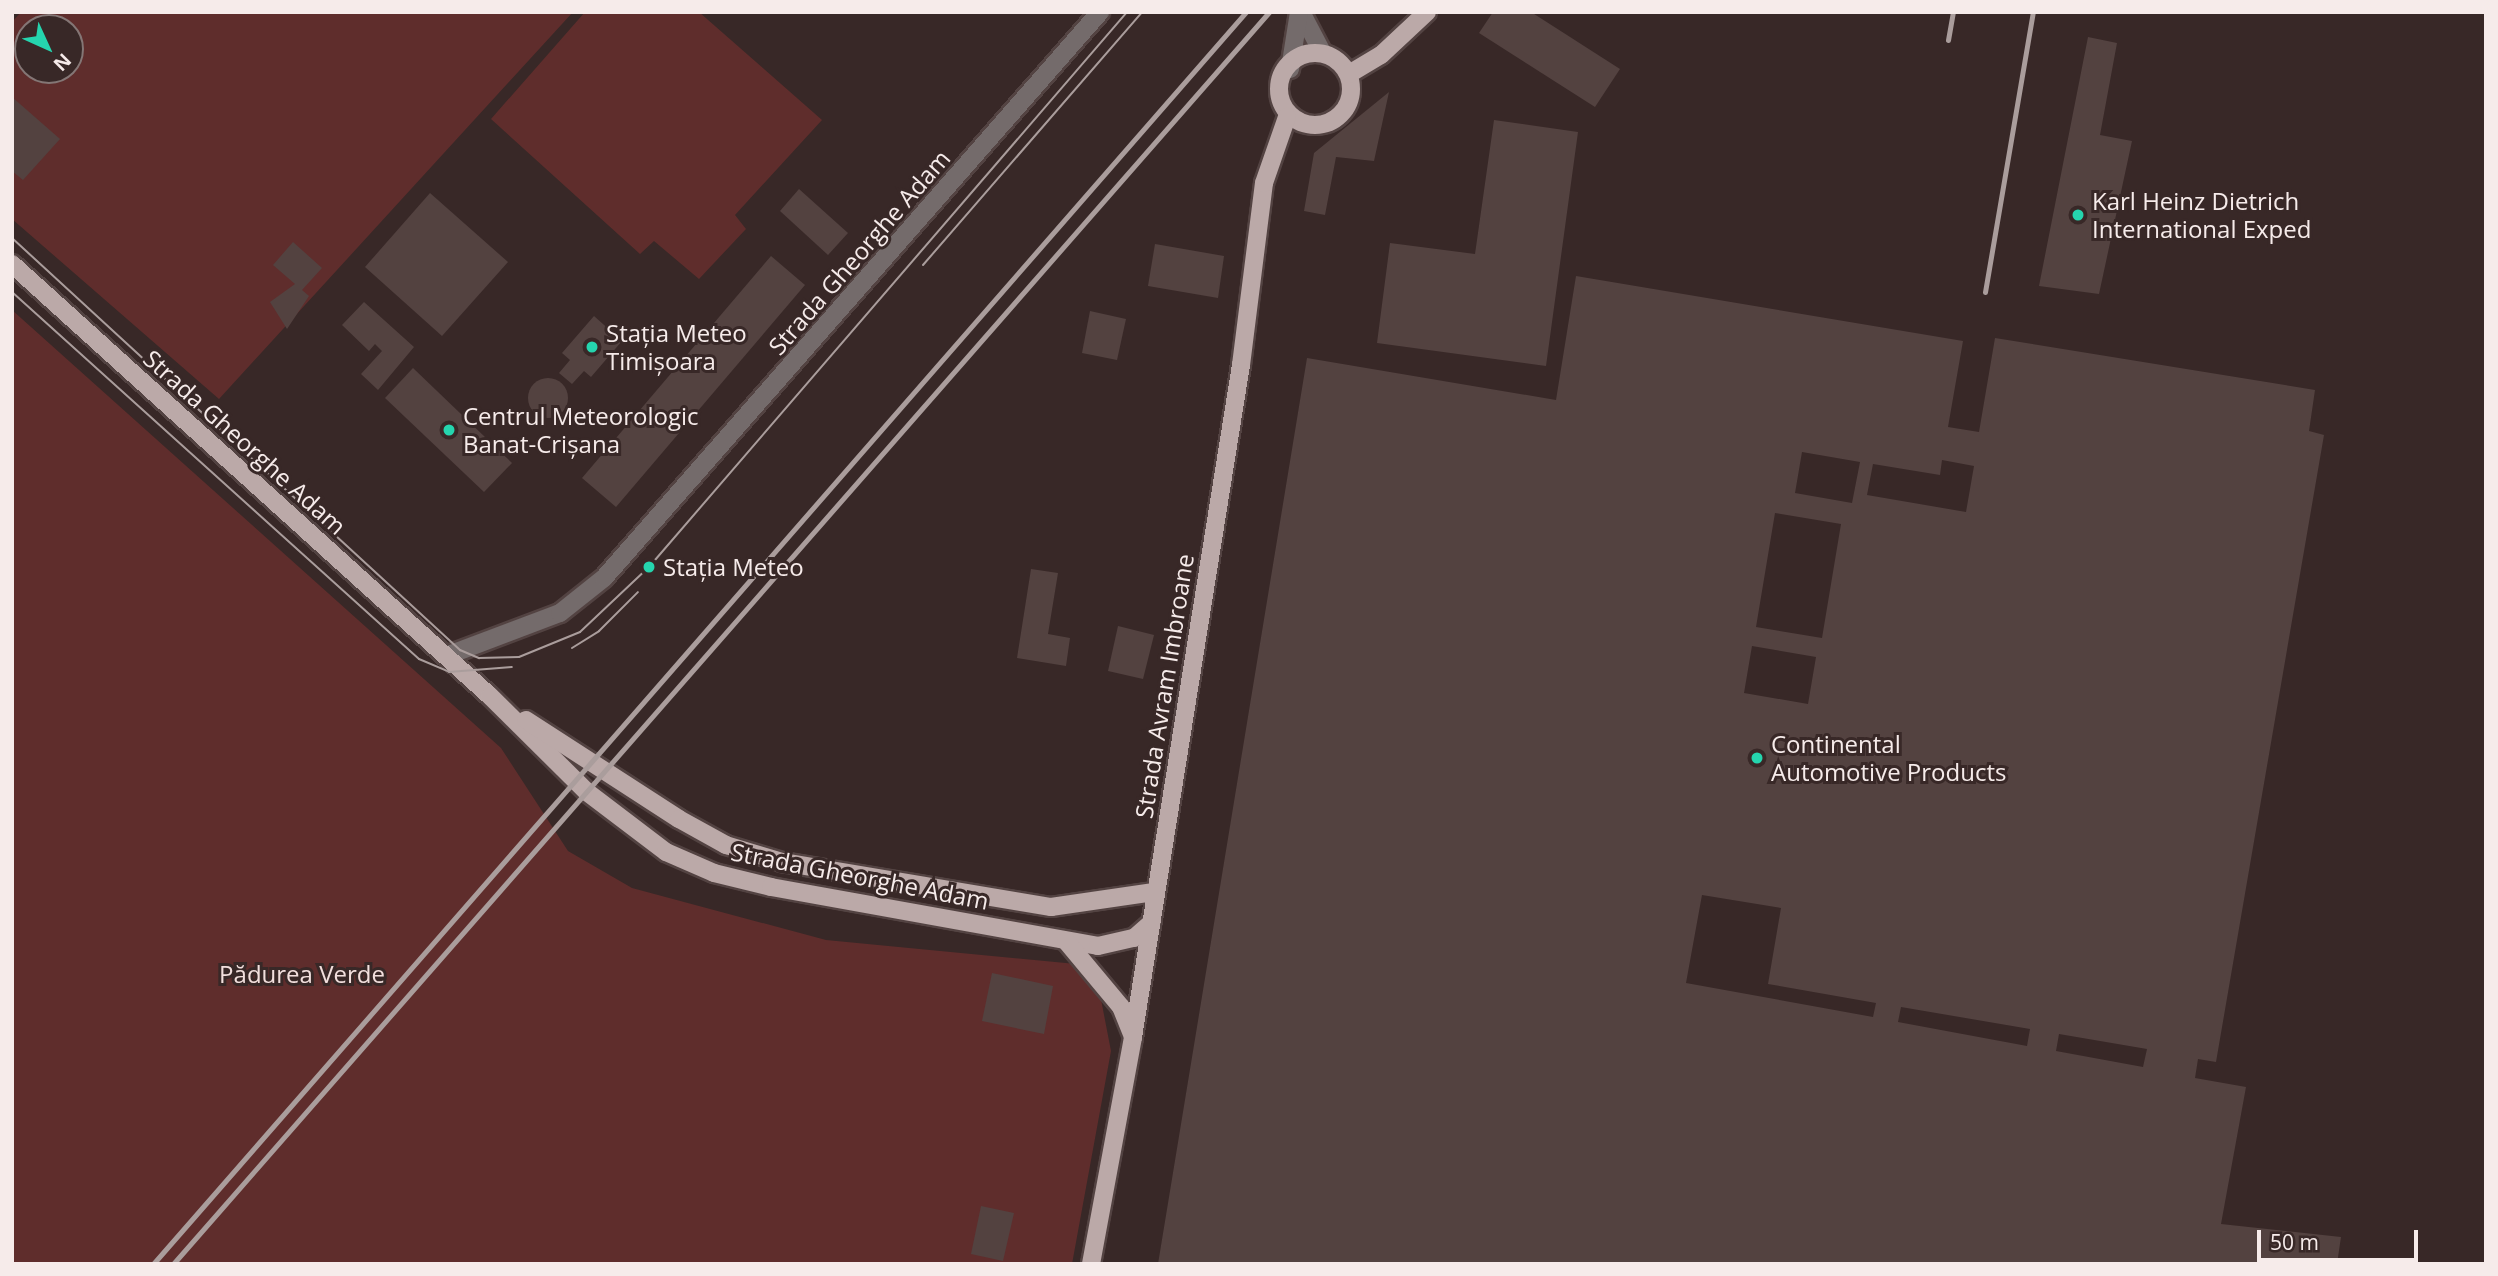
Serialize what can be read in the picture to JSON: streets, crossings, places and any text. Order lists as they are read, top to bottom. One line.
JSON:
{"streets":{"main road":["Strada Gheorghe Adam","Strada Avram Imbroane"]},"crossings":[["Strada Gheorghe Adam","Strada Avram Imbroane"]],"parks":["Pădurea Verde"],"places":["Karl Heinz Dietrich International Exped","Stația Meteo Timișoara","Centrul Meteorologic Banat-Crișana","Stația Meteo","Continental Automotive Products"],"scale_bar":"50 m","north":"bottom right"}
